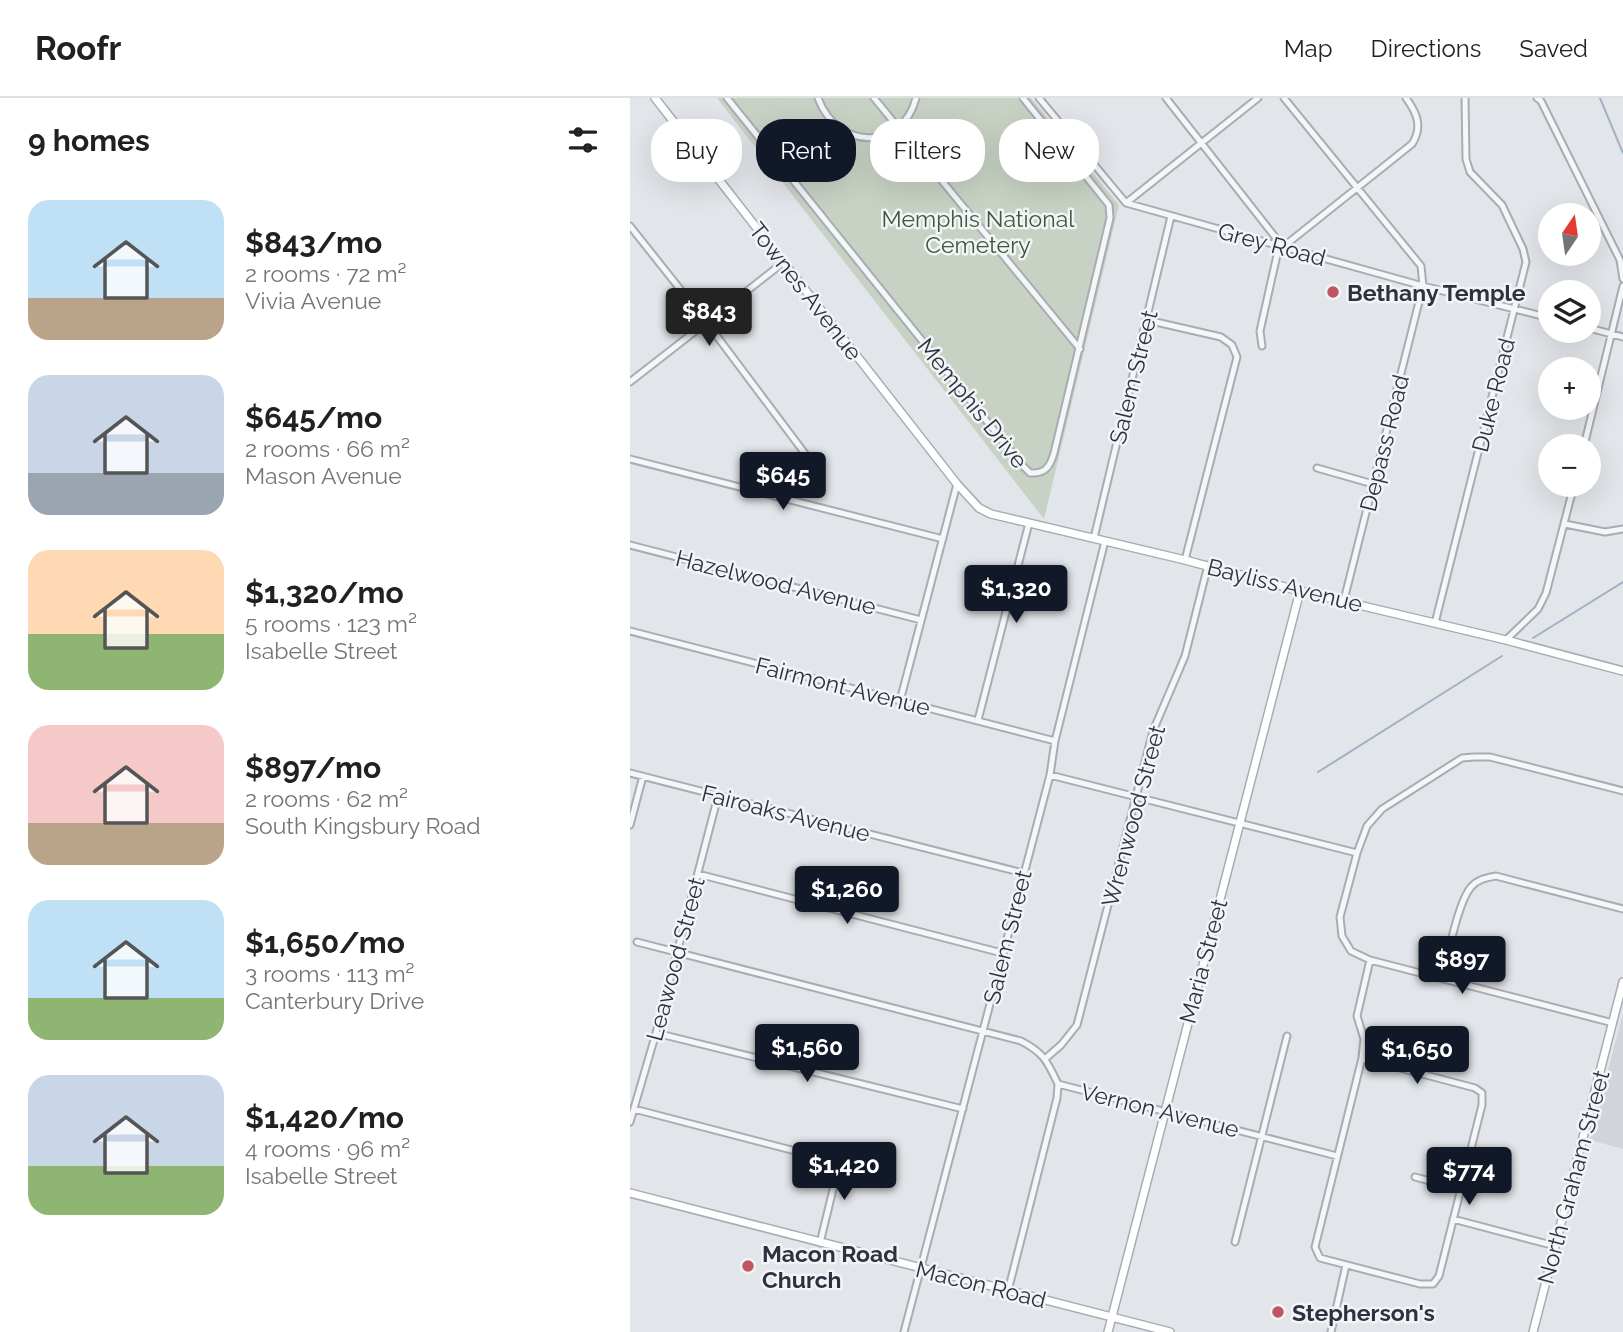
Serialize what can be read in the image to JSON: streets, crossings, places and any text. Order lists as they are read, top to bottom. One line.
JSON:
{"streets":{"street":["Grey Road","Townes Avenue","Salem Street","Duke Road","Memphis Drive","Depass Road","Hazelwood Avenue","Bayliss Avenue","Fairmont Avenue","Fairoaks Avenue","Wrenwood Street","Leawood Street","Maria Street","Vernon Avenue","North Graham Street","Macon Road"]},"crossings":[["Grey Road","Salem Street"],["Grey Road","Duke Road"],["Grey Road","Depass Road"],["Townes Avenue","Bayliss Avenue"],["Salem Street","Bayliss Avenue"],["Salem Street","Fairmont Avenue"],["Salem Street","Fairoaks Avenue"],["Salem Street","Macon Road"],["Duke Road","Bayliss Avenue"],["Depass Road","Bayliss Avenue"],["Bayliss Avenue","Wrenwood Street"],["Bayliss Avenue","Maria Street"],["Fairoaks Avenue","Leawood Street"],["Wrenwood Street","Vernon Avenue"],["Maria Street","Vernon Avenue"],["Maria Street","Macon Road"]],"parks":["Memphis National Cemetery"],"places":["Bethany Temple","Macon Road Church","Stepherson's"],"north":"top","page":{"header":"Roofr","nav":["Map","Directions","Saved"],"heading":"9 homes","chip":["Buy","Rent","Filters","New"],"list":[{"name":"$843/mo","note":"2 rooms · 72 m² · Vivia Avenue"},{"name":"$645/mo","note":"2 rooms · 66 m² · Mason Avenue"},{"name":"$1,320/mo","note":"5 rooms · 123 m² · Isabelle Street"},{"name":"$897/mo","note":"2 rooms · 62 m² · South Kingsbury Road"},{"name":"$1,650/mo","note":"3 rooms · 113 m² · Canterbury Drive"},{"name":"$1,420/mo","note":"4 rooms · 96 m² · Isabelle Street"}],"map_buttons":["+","−"],"price":["$843","$645","$1,320","$1,260","$897","$1,560","$1,650","$1,420","$774"]}}
